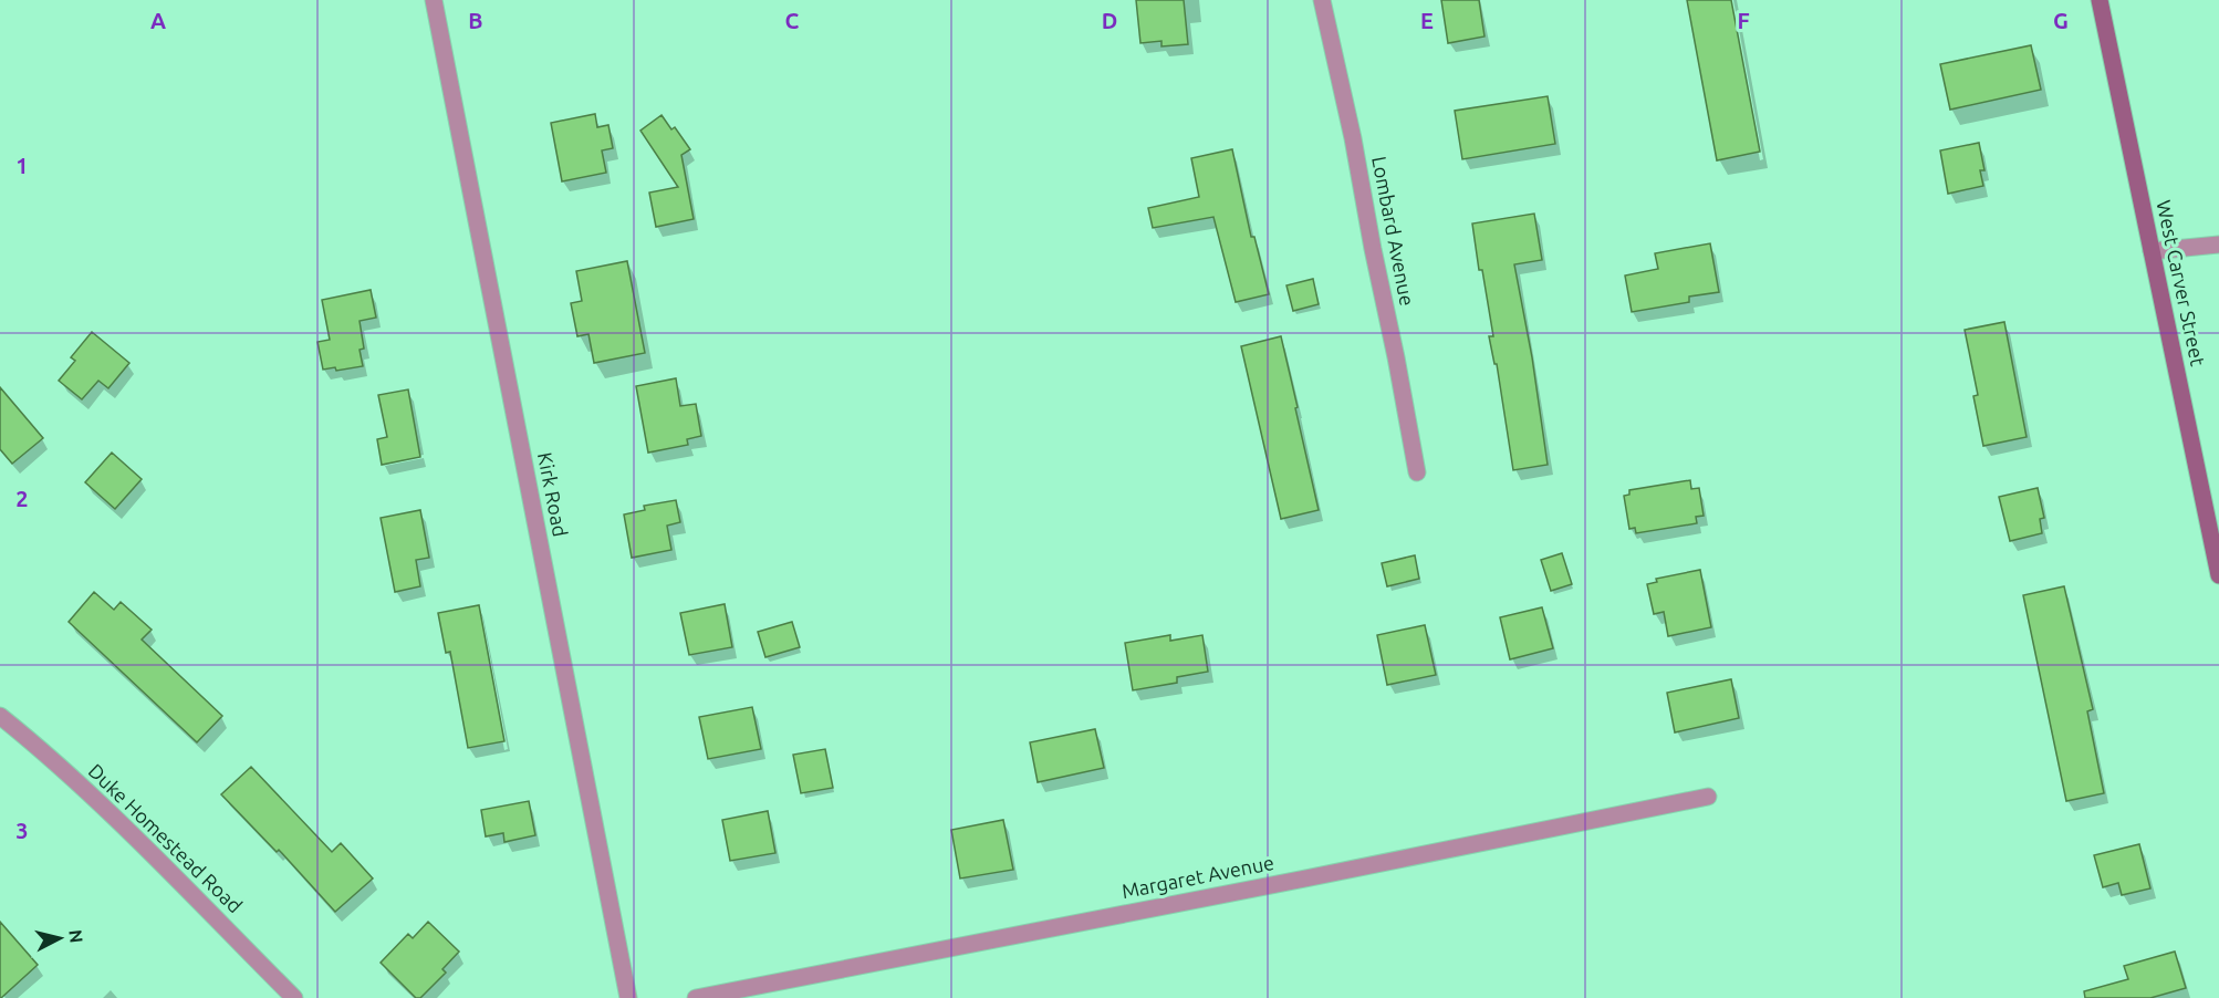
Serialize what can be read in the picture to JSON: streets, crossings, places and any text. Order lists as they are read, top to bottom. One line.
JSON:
{"streets":{"street":["Lombard Avenue","West Carver Street","Kirk Road","Duke Homestead Road","Margaret Avenue"]},"north":"right","grid":{"columns":["A","B","C","D","E","F","G"],"rows":["1","2","3"]}}
